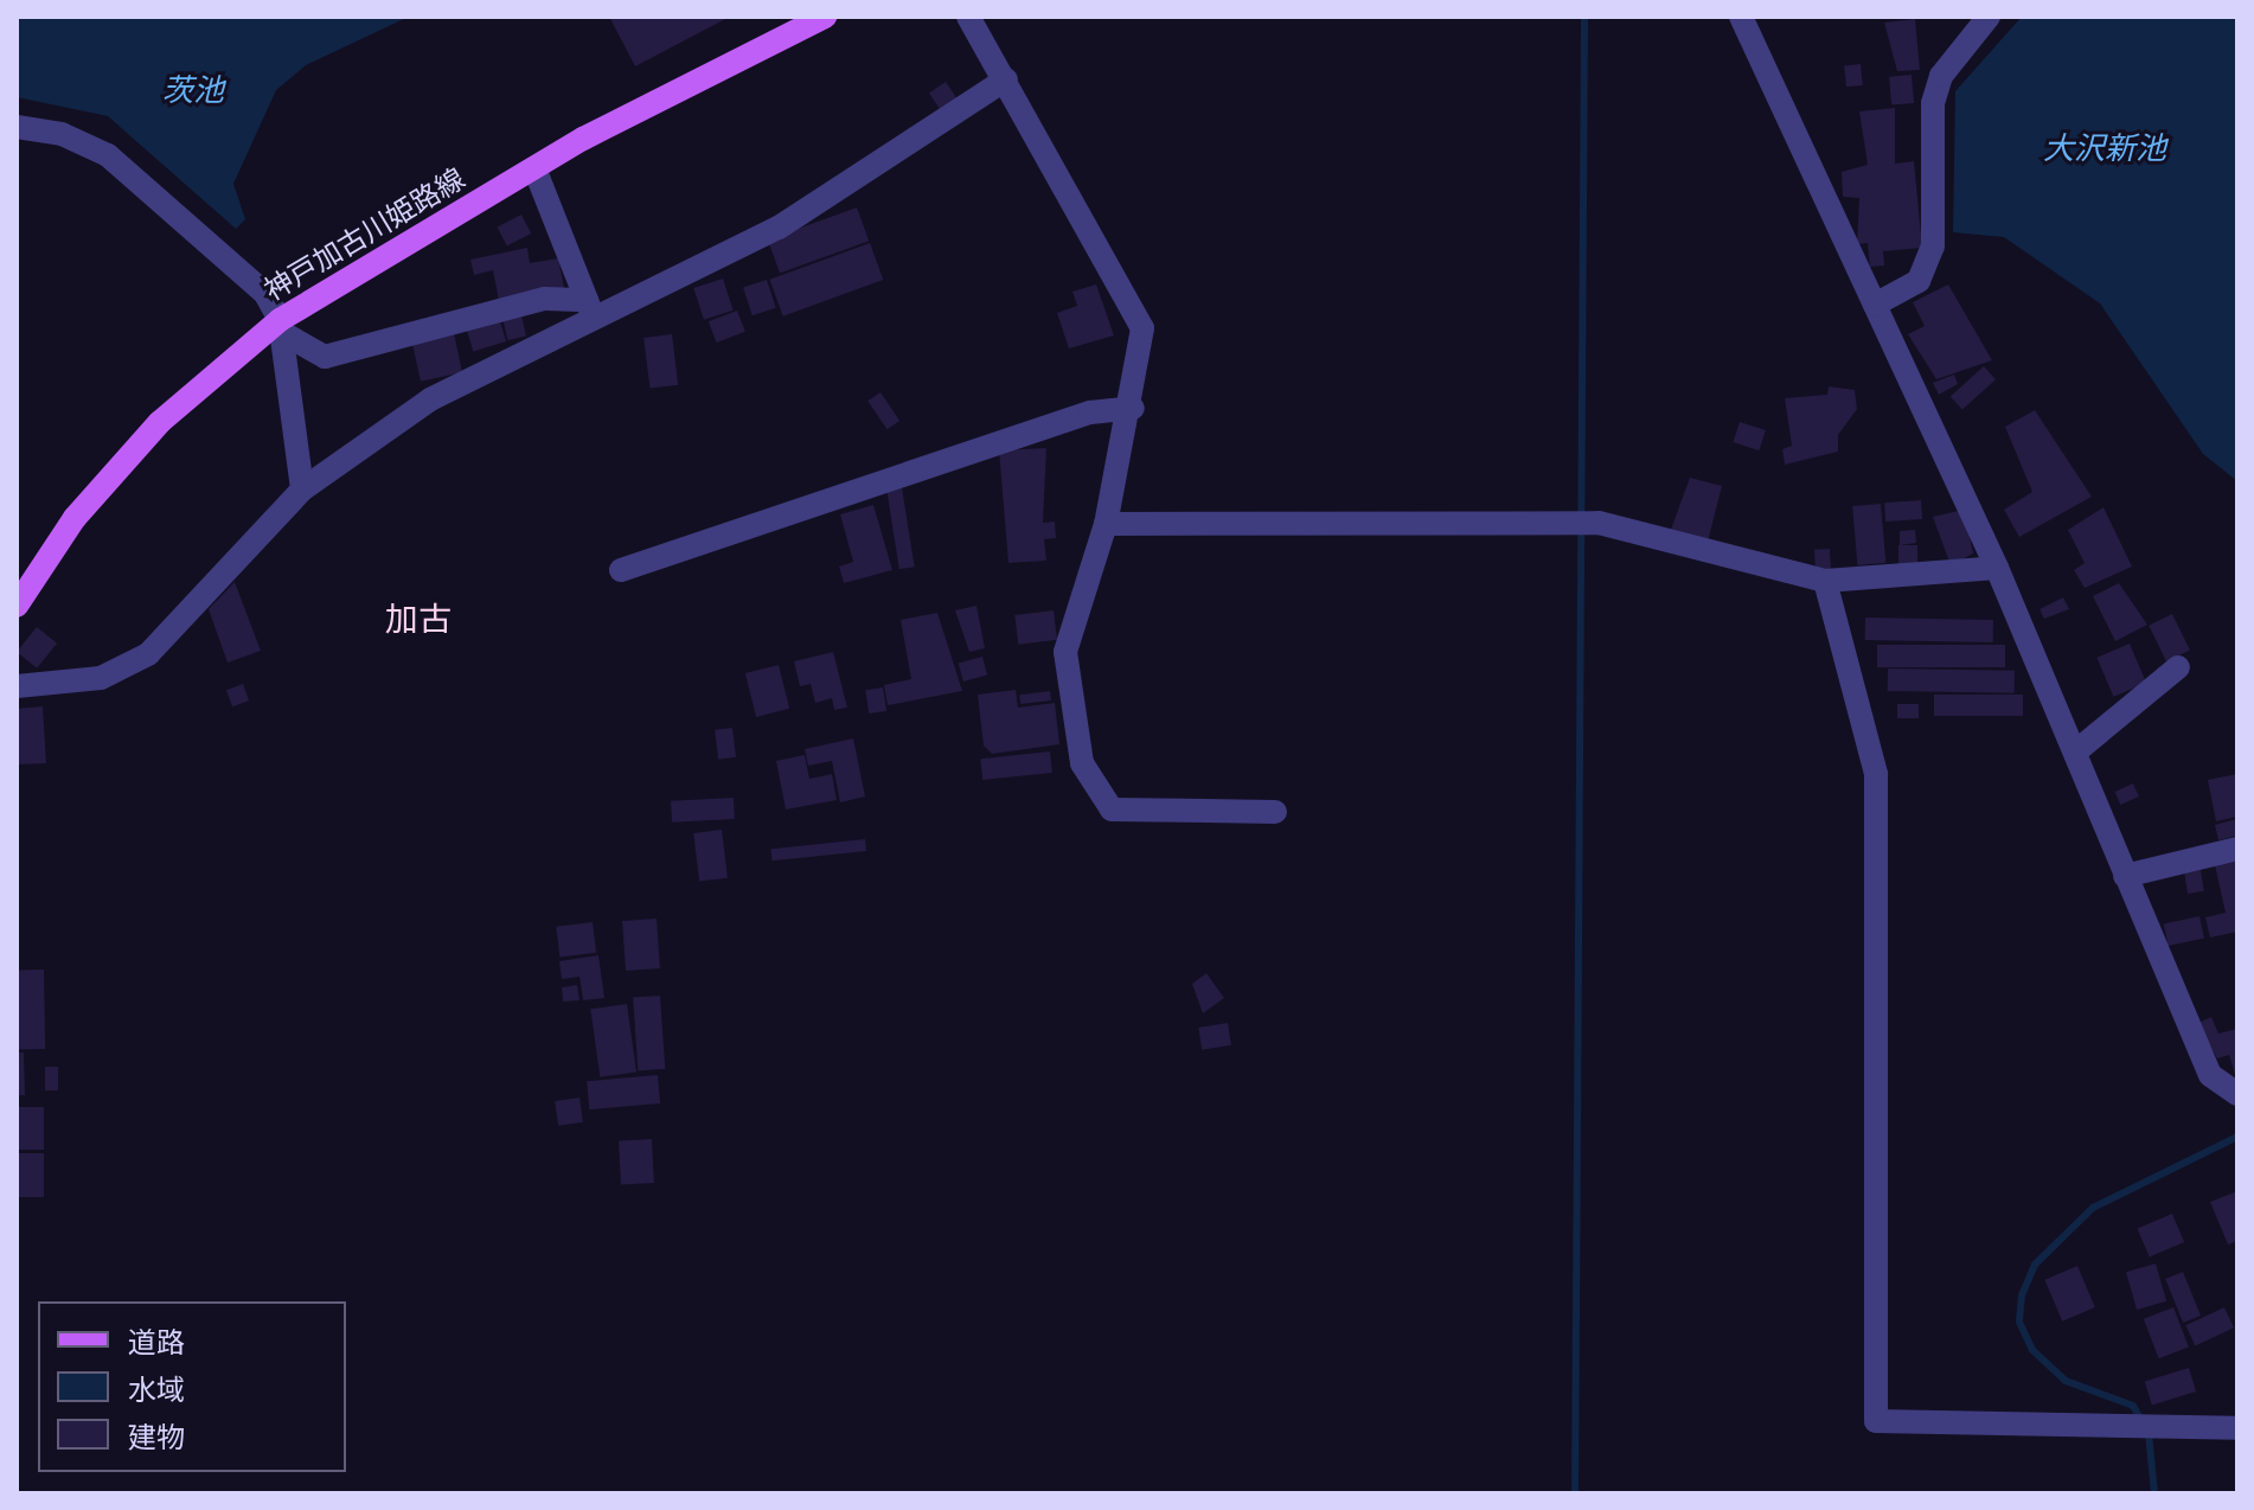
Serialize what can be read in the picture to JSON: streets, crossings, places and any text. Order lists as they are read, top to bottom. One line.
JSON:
{"streets":{"main road":["神戸加古川姫路線"]},"districts":["加古"],"water":["茨池","大沢新池"],"legend":["道路","水域","建物"]}
